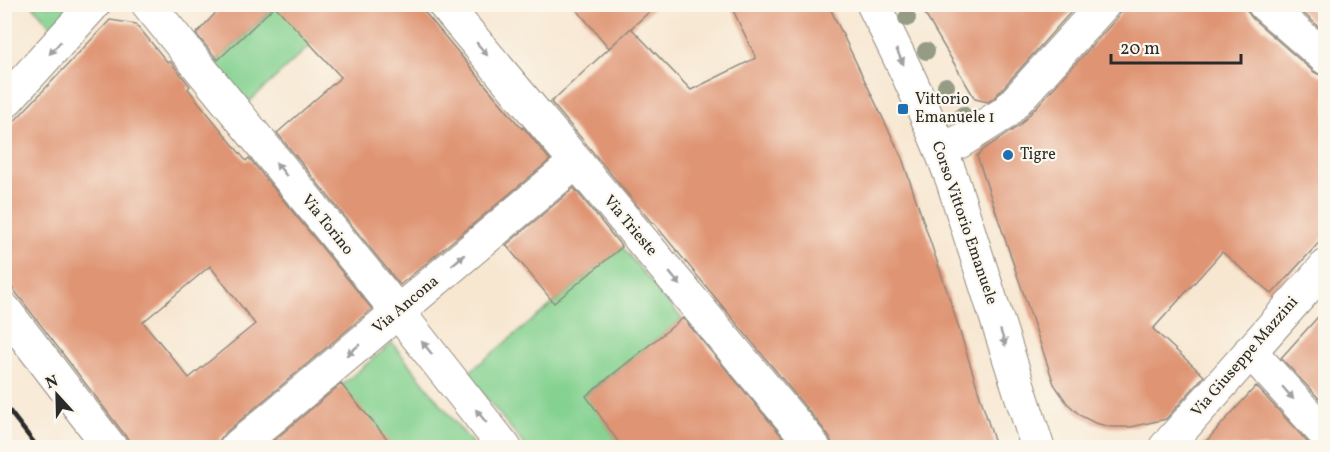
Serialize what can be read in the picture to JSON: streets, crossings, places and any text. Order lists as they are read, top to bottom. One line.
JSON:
{"streets":{"street":["Corso Vittorio Emanuele","Via Torino","Via Trieste","Via Ancona","Via Giuseppe Mazzini"]},"crossings":[["Via Torino","Via Ancona"],["Via Trieste","Via Ancona"]],"one_way":["Corso Vittorio Emanuele","Via Torino","Via Trieste"],"places":{"transit":["Vittorio Emanuele 1"],"other":["Tigre"]},"scale_bar":"20 m","north":"top"}
